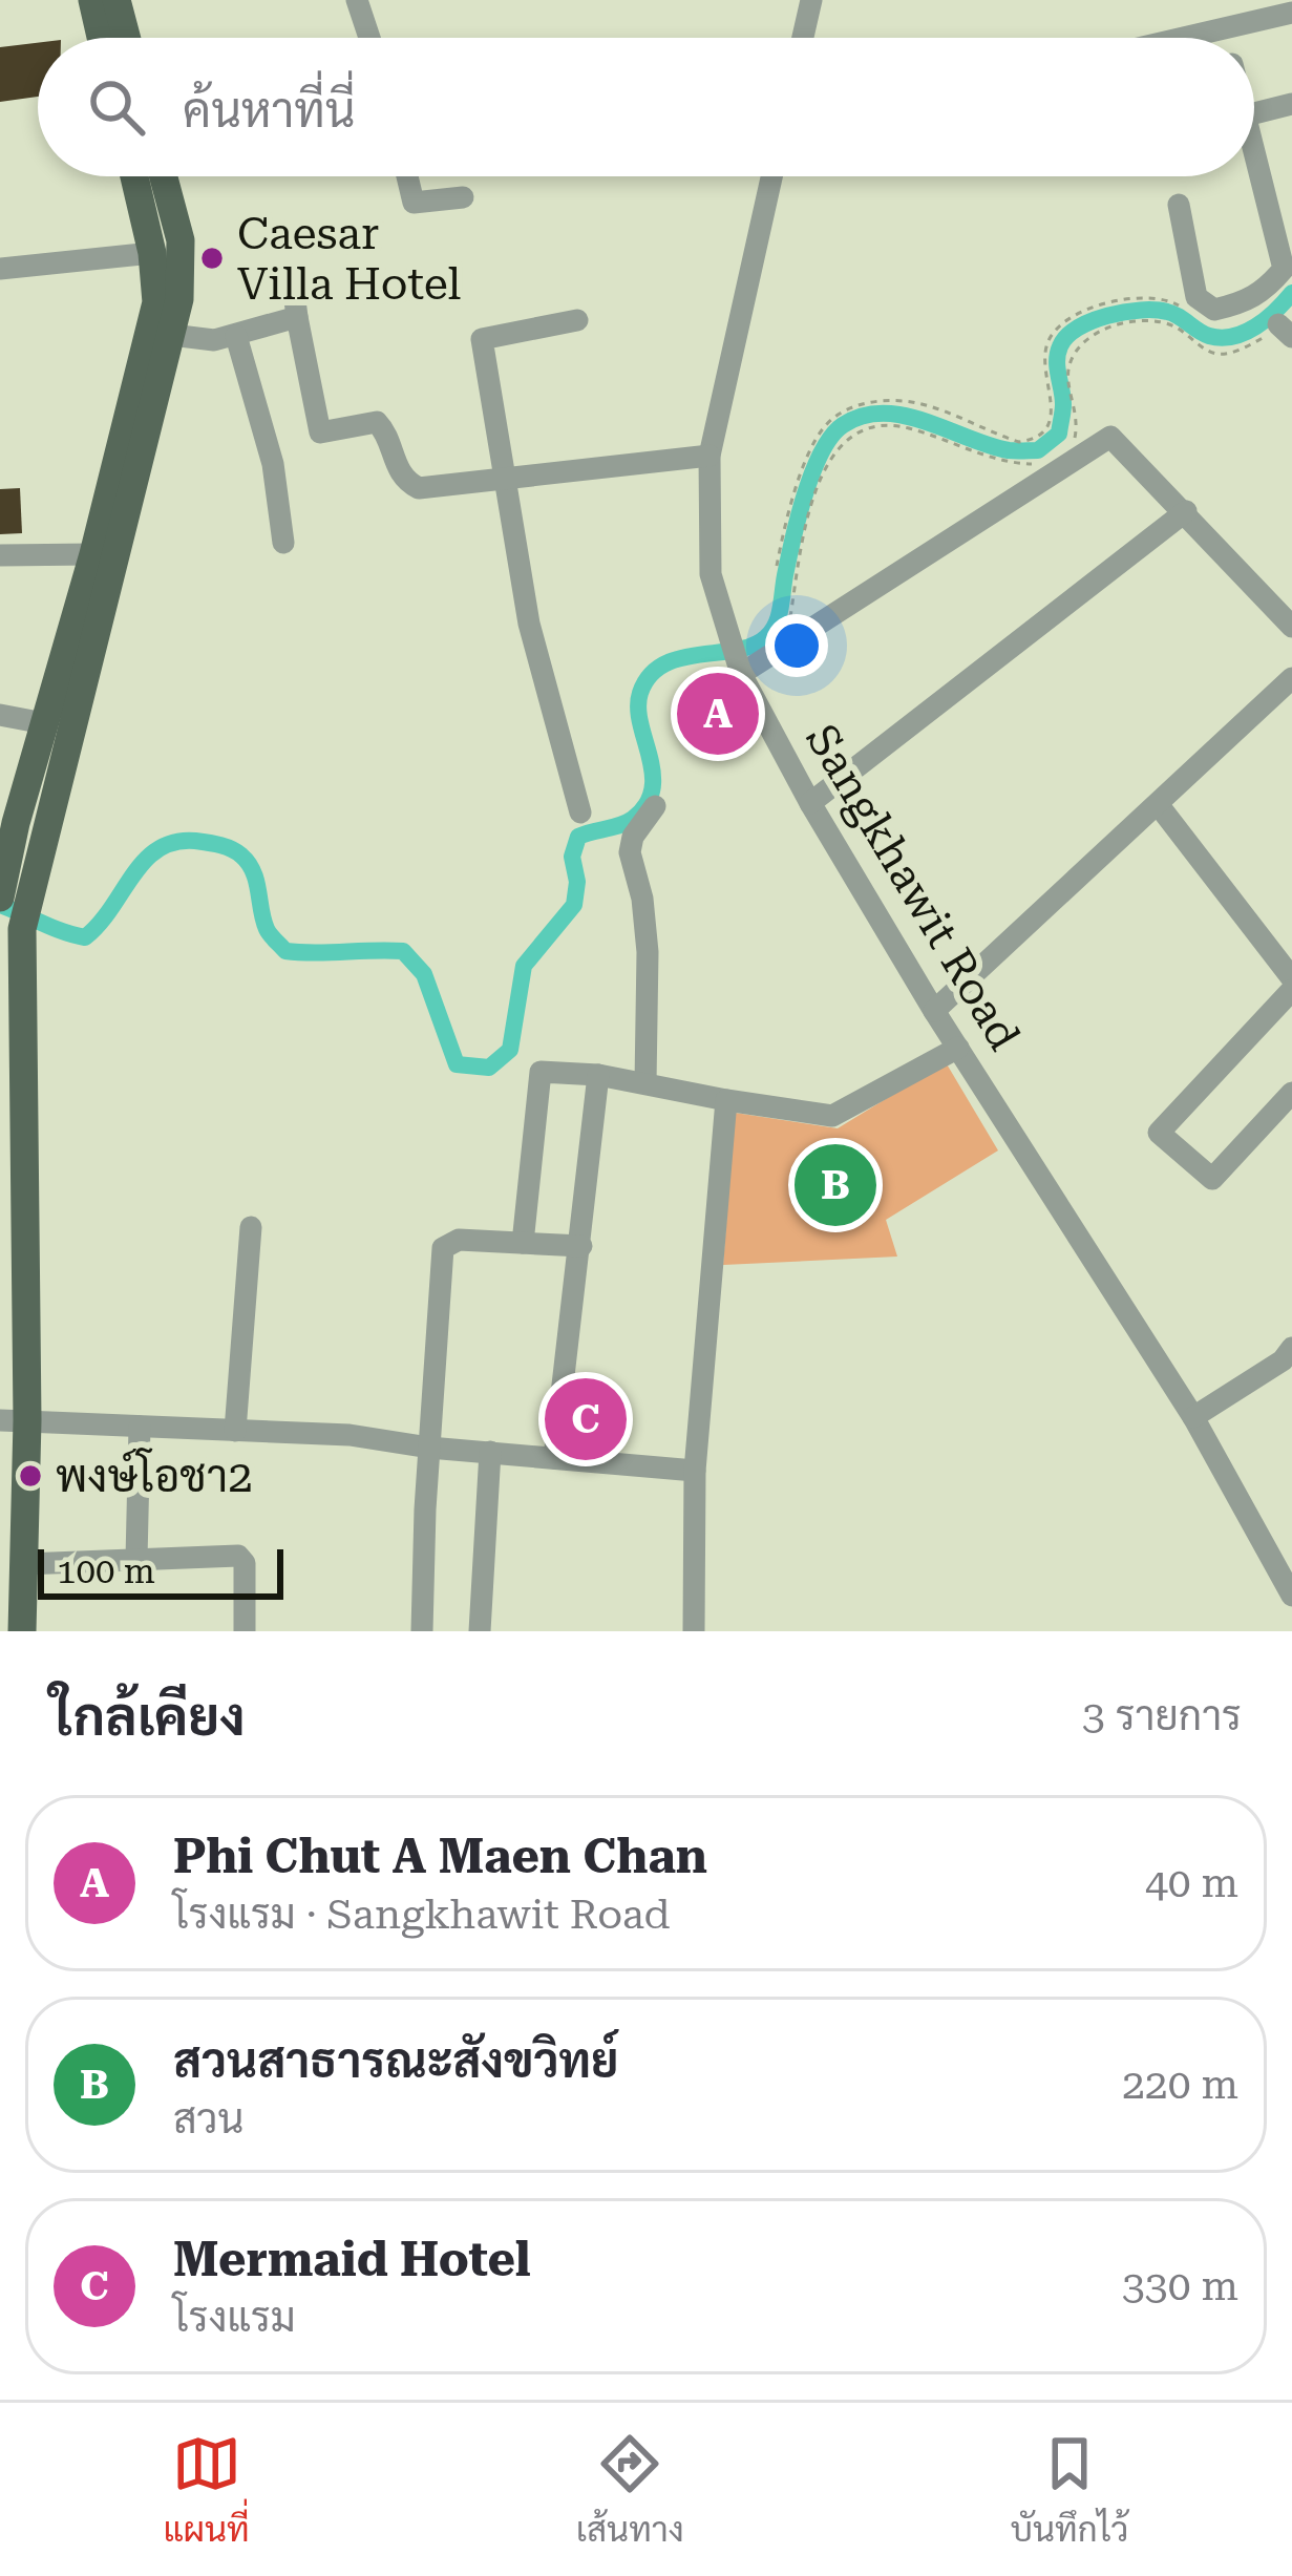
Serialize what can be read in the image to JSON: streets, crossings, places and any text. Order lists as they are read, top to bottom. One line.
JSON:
{"streets":{"street":["Sangkhawit Road"]},"places":["Caesar Villa Hotel","พงษ์โอชา2"],"scale_bar":"100 m","page":{"search":"ค้นหาที่นี่","pins":["A","B","C"],"scale":"100 m","heading":["ใกล้เคียง","3 รายการ"],"list":[{"mark":"A","name":"Phi Chut A Maen Chan","note":"โรงแรม · Sangkhawit Road","value":"40 m"},{"mark":"B","name":"สวนสาธารณะสังขวิทย์","note":"สวน","value":"220 m"},{"mark":"C","name":"Mermaid Hotel","note":"โรงแรม","value":"330 m"}],"nav":["แผนที่","เส้นทาง","บันทึกไว้"]}}
